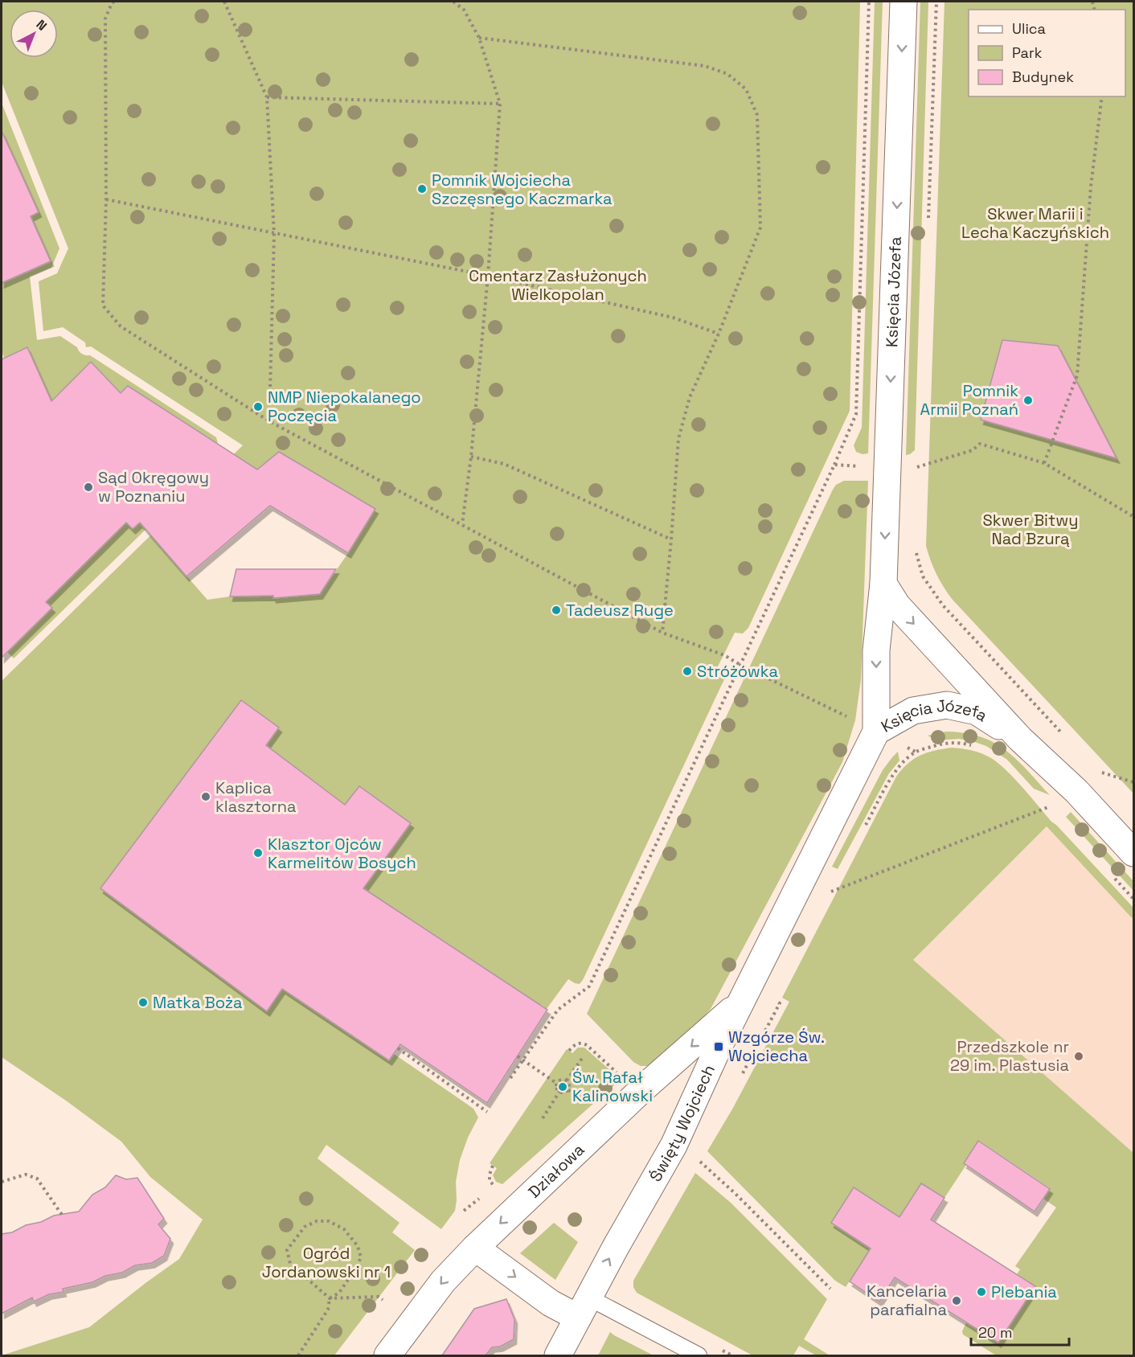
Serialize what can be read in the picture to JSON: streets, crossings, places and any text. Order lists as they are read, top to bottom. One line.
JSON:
{"streets":{"street":["Księcia Józefa","Święty Wojciech","Działowa"]},"crossings":[["Księcia Józefa","Święty Wojciech"],["Święty Wojciech","Działowa"]],"one_way":["Księcia Józefa","Święty Wojciech","Działowa"],"parks":["Skwer Marii i Lecha Kaczyńskich","Cmentarz Zasłużonych Wielkopolan","Skwer Bitwy Nad Bzurą","Ogród Jordanowski nr 1"],"places":{"other":["Pomnik Wojciecha Szczęsnego Kaczmarka","Pomnik Armii Poznań","NMP Niepokalanego Poczęcia","Sąd Okręgowy w Poznaniu","Tadeusz Ruge","Stróżówka","Kaplica klasztorna","Klasztor Ojców Karmelitów Bosych","Matka Boża","Przedszkole nr 29 im. Plastusia","Św. Rafał Kalinowski","Plebania","Kancelaria parafialna"],"transit":["Wzgórze Św. Wojciecha"]},"legend":["Ulica","Park","Budynek"],"scale_bar":"20 m","north":"top right"}
